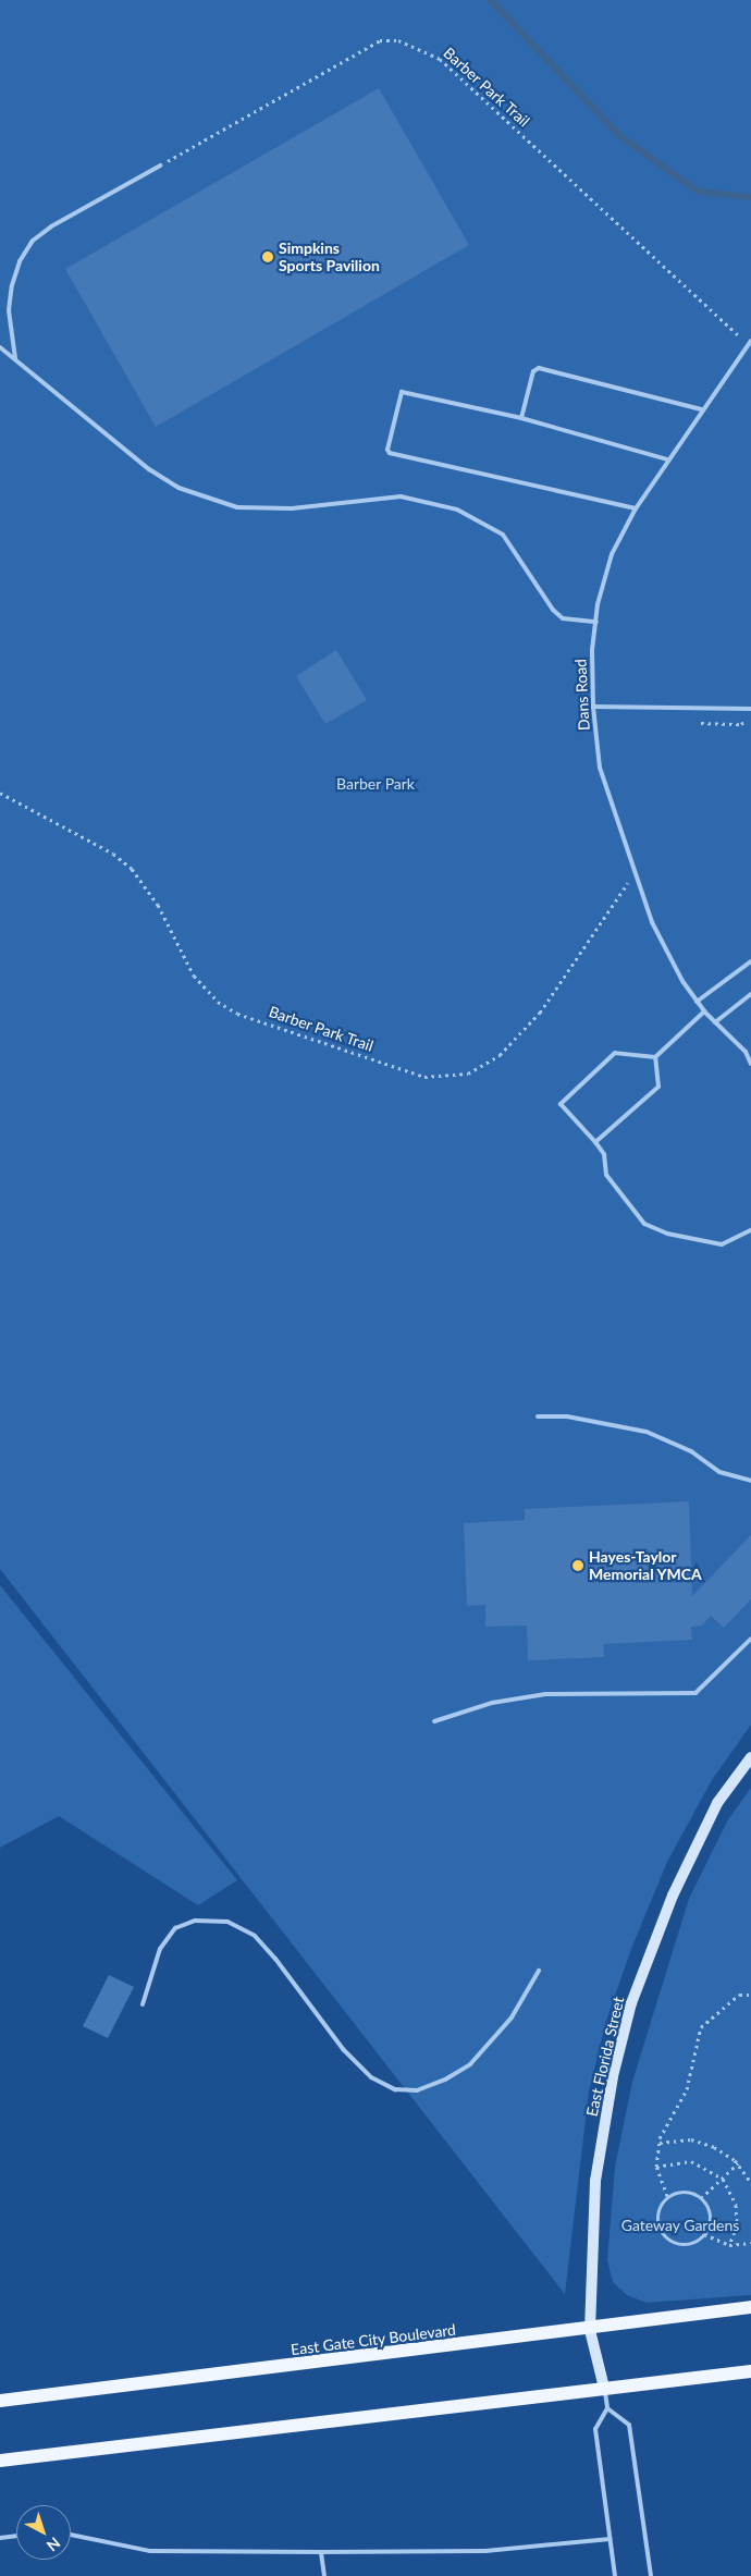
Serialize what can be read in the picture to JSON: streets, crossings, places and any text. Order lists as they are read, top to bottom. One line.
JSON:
{"streets":{"main road":["East Florida Street","East Gate City Boulevard"],"lane":["Dans Road"],"path":["Barber Park Trail"]},"crossings":[["Barber Park Trail","Dans Road"],["East Florida Street","East Gate City Boulevard"]],"parks":["Barber Park","Gateway Gardens"],"places":["Simpkins Sports Pavilion","Hayes-Taylor Memorial YMCA"],"north":"bottom right"}
